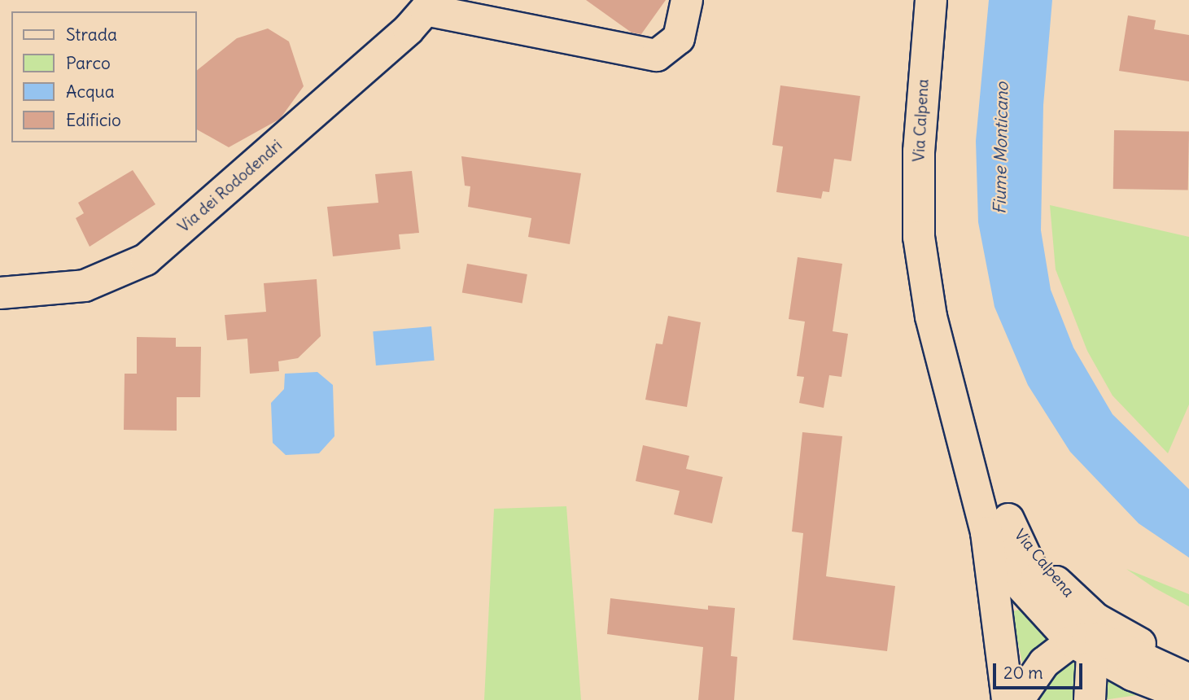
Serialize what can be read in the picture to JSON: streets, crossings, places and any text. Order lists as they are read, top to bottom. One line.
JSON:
{"streets":{"street":["Via Calpena","Via dei Rododendri"]},"water":["Fiume Monticano"],"legend":["Strada","Parco","Acqua","Edificio"],"scale_bar":"20 m"}
